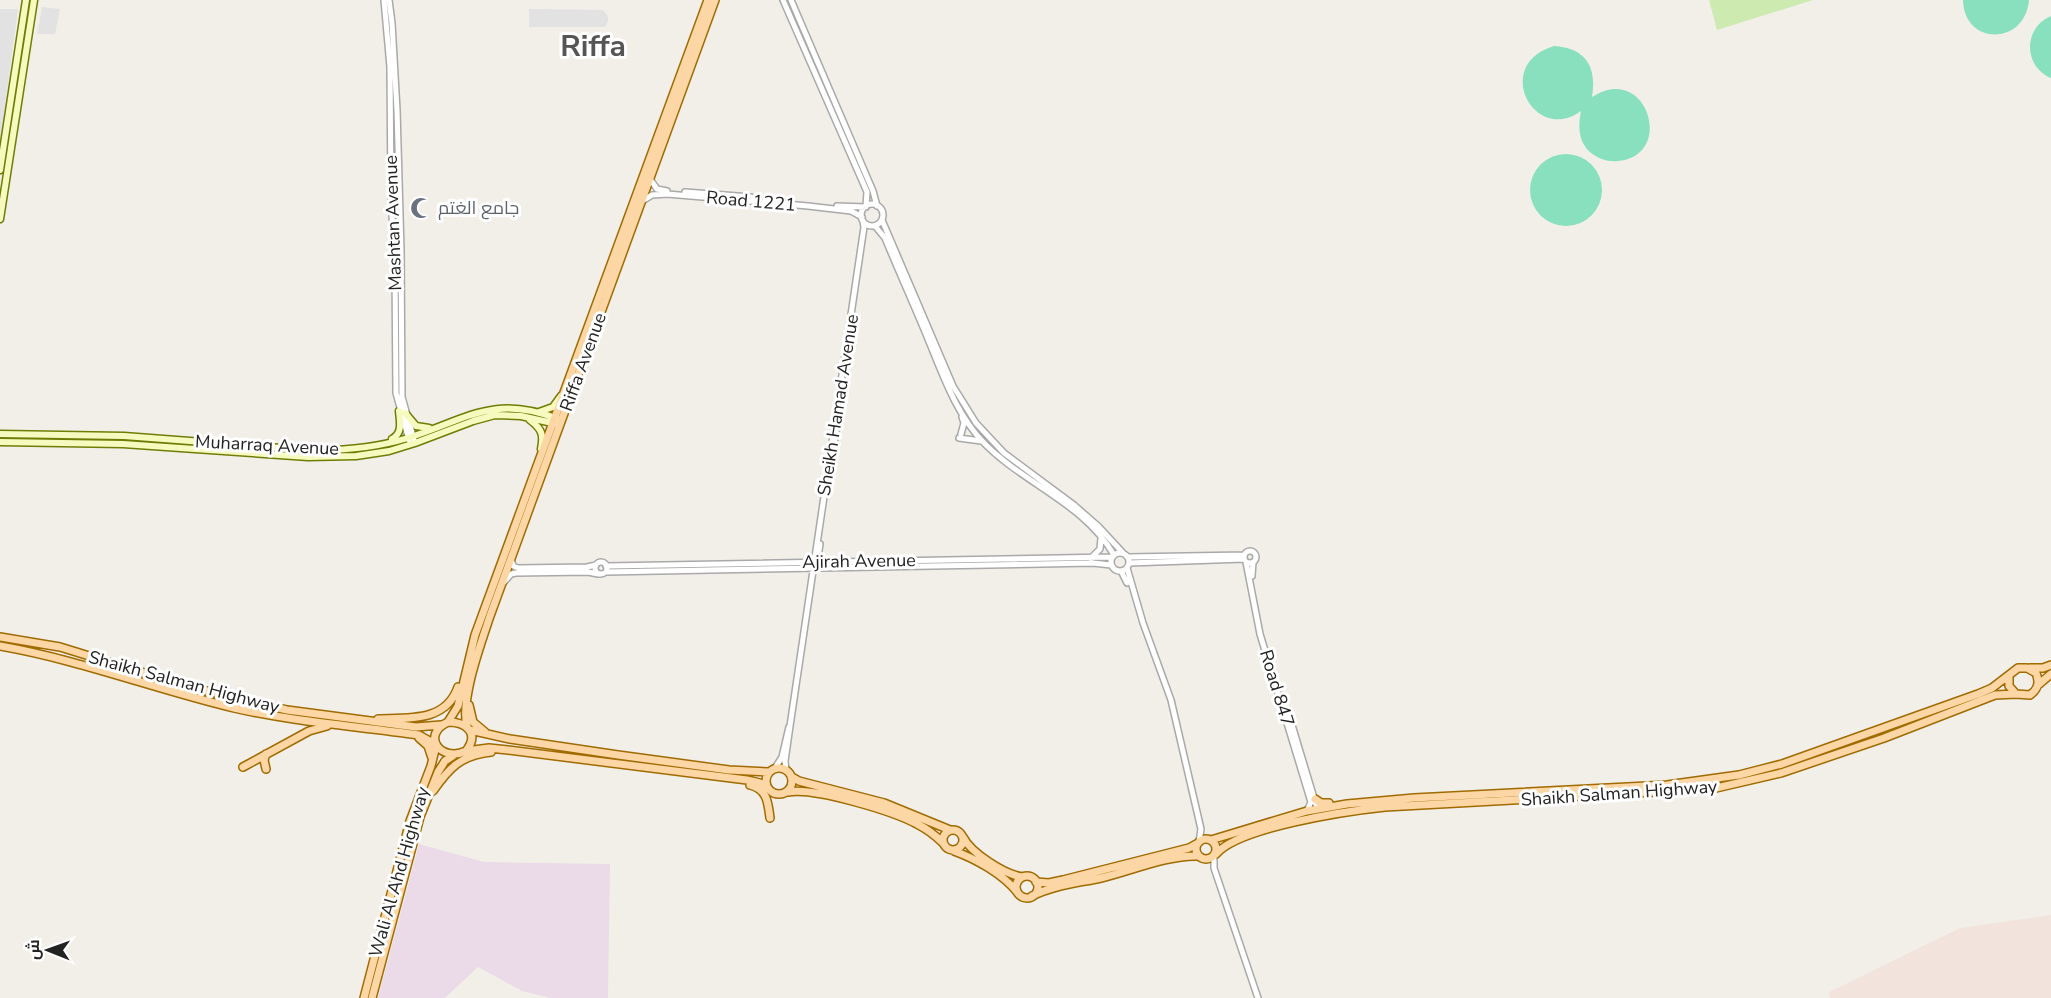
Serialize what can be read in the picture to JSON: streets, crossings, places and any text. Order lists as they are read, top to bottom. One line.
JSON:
{"streets":{"main road":["Riffa Avenue","Muharraq Avenue","Shaikh Salman Highway","Wali Al Ahd Highway"],"street":["Road 1221","Mashtan Avenue","Sheikh Hamad Avenue","Ajirah Avenue","Road 847"]},"crossings":[["Road 1221","Riffa Avenue"],["Road 1221","Sheikh Hamad Avenue"],["Mashtan Avenue","Muharraq Avenue"],["Riffa Avenue","Muharraq Avenue"],["Riffa Avenue","Shaikh Salman Highway"],["Riffa Avenue","Wali Al Ahd Highway"],["Sheikh Hamad Avenue","Ajirah Avenue"],["Shaikh Salman Highway","Road 847"],["Shaikh Salman Highway","Wali Al Ahd Highway"]],"districts":["Riffa"],"places":{"mosque":["جامع الغتم"]},"north":"left"}
